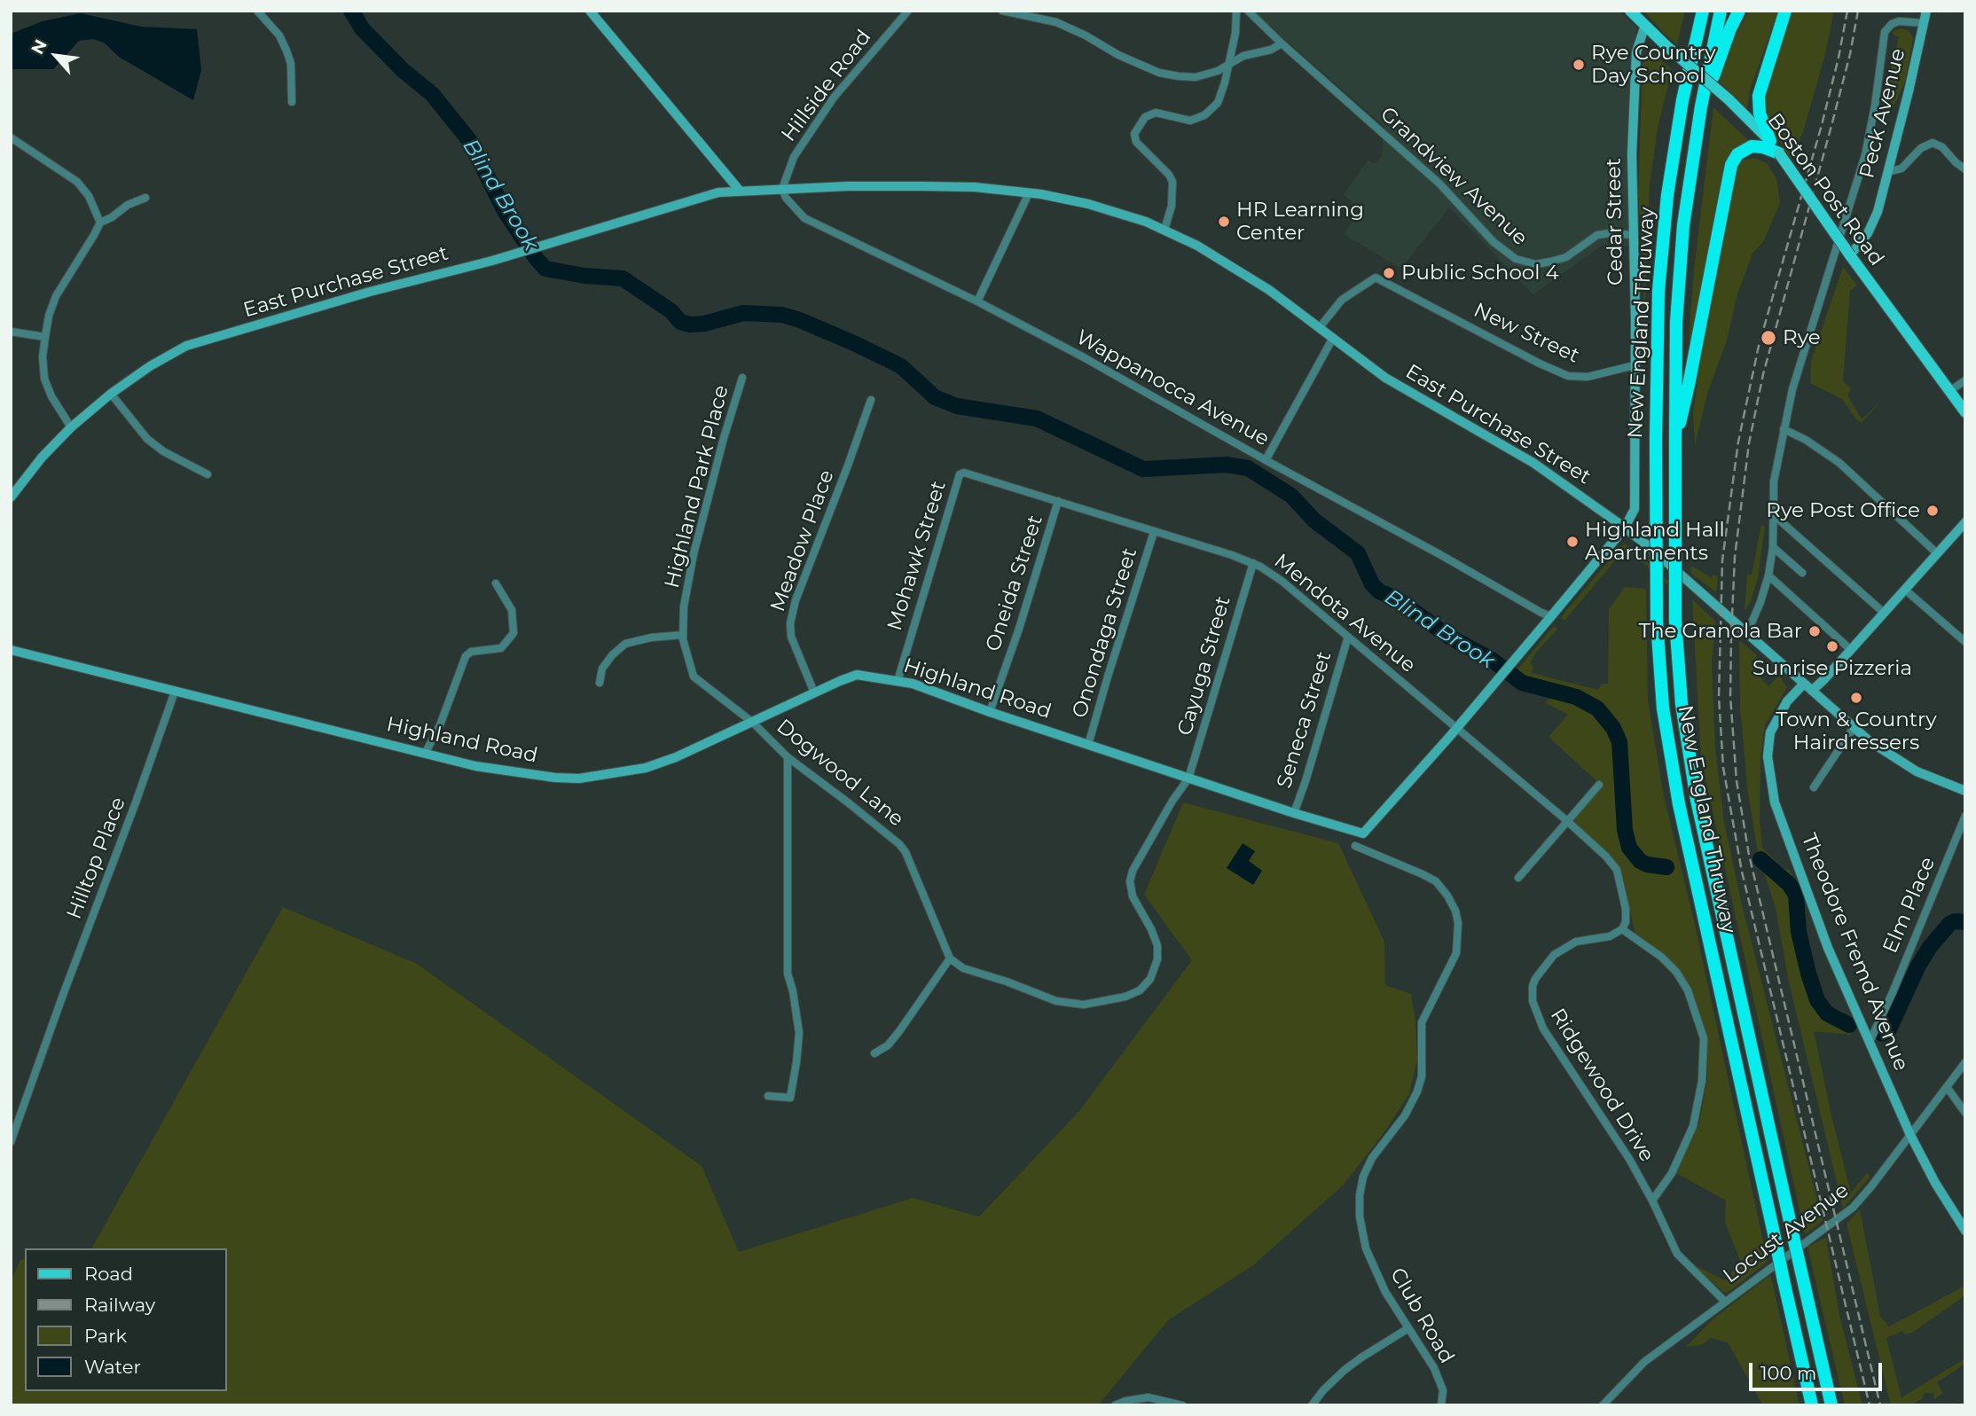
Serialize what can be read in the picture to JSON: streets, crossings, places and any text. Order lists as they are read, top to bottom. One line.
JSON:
{"streets":{"highway":["New England Thruway"],"main road":["Boston Post Road"],"street":["Hillside Road","Peck Avenue","Grandview Avenue","Cedar Street","East Purchase Street","New Street","Wappanocca Avenue","Highland Park Place","Meadow Place","Mohawk Street","Oneida Street","Mendota Avenue","Onondaga Street","Cayuga Street","Highland Road","Seneca Street","Dogwood Lane","Hilltop Place","Elm Place","Theodore Fremd Avenue","Ridgewood Drive","Locust Avenue","Club Road"]},"crossings":[["Hillside Road","East Purchase Street"],["Hillside Road","Wappanocca Avenue"],["Peck Avenue","Boston Post Road"],["Grandview Avenue","Cedar Street"],["Boston Post Road","Cedar Street"],["Cedar Street","East Purchase Street"],["Cedar Street","New Street"],["Cedar Street","Highland Road"],["East Purchase Street","New Street"],["East Purchase Street","Wappanocca Avenue"],["East Purchase Street","Highland Road"],["East Purchase Street","Theodore Fremd Avenue"],["Wappanocca Avenue","Highland Road"],["Highland Park Place","Highland Road"],["Highland Park Place","Dogwood Lane"],["Meadow Place","Highland Road"],["Mohawk Street","Mendota Avenue"],["Mohawk Street","Highland Road"],["Oneida Street","Mendota Avenue"],["Oneida Street","Highland Road"],["Mendota Avenue","Onondaga Street"],["Mendota Avenue","Cayuga Street"],["Mendota Avenue","Highland Road"],["Mendota Avenue","Seneca Street"],["Onondaga Street","Highland Road"],["Cayuga Street","Highland Road"],["Highland Road","Seneca Street"],["Highland Road","Dogwood Lane"],["Highland Road","Hilltop Place"],["Elm Place","Theodore Fremd Avenue"],["Theodore Fremd Avenue","Locust Avenue"],["Ridgewood Drive","Locust Avenue"]],"water":["Blind Brook"],"places":["Rye Country Day School","HR Learning Center","Public School 4","Rye","Rye Post Office","Highland Hall Apartments","The Granola Bar","Sunrise Pizzeria","Town & Country Hairdressers"],"legend":["Road","Railway","Park","Water"],"scale_bar":"100 m","north":"top left"}
